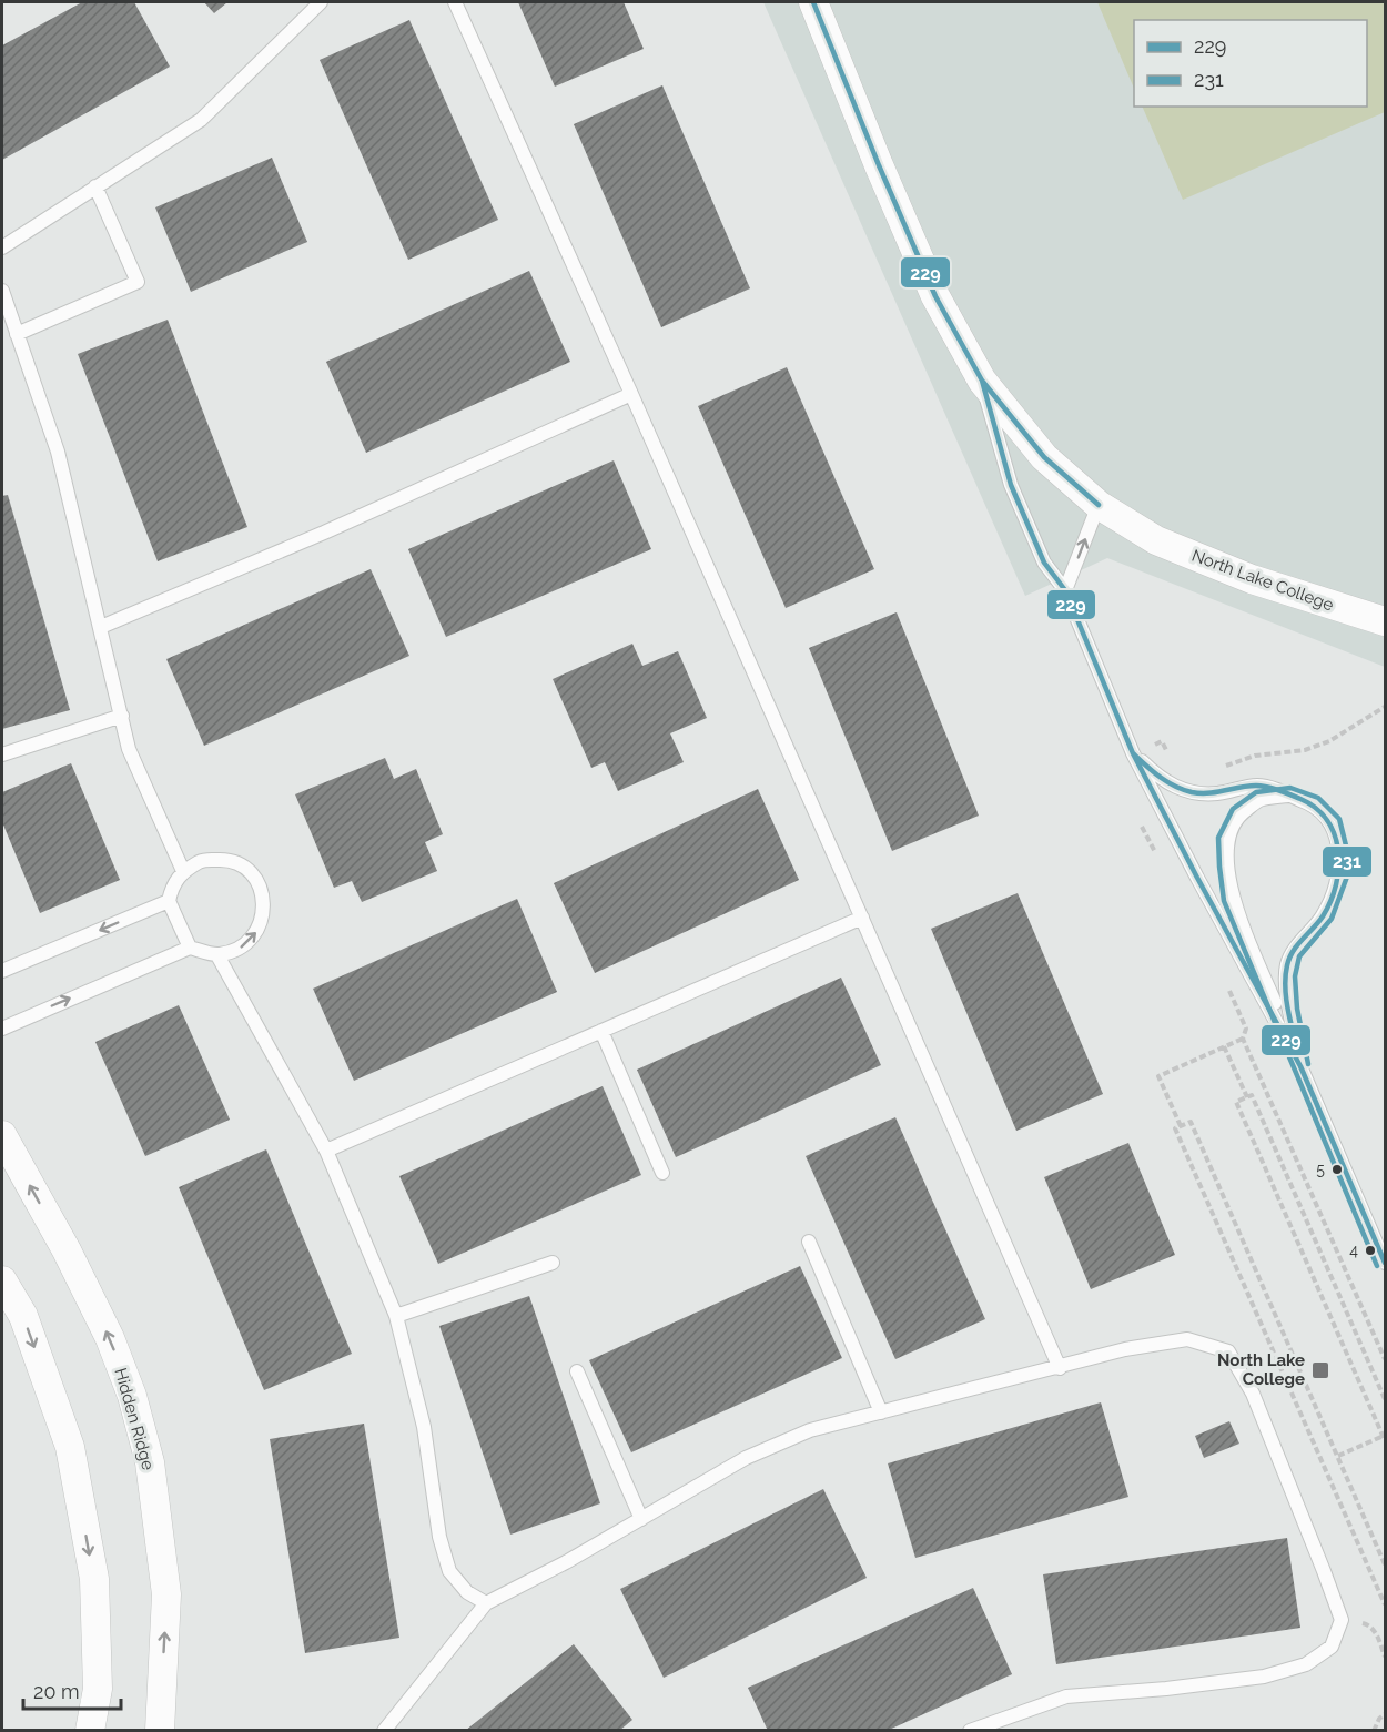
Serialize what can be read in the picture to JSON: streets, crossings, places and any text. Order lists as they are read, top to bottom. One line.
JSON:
{"streets":{"street":["North Lake College","Hidden Ridge"]},"places":{"other":["5","4"],"transit":["North Lake College"]},"lines":["transit line 229","transit line 231"],"legend":["229","231"],"scale_bar":"20 m"}
